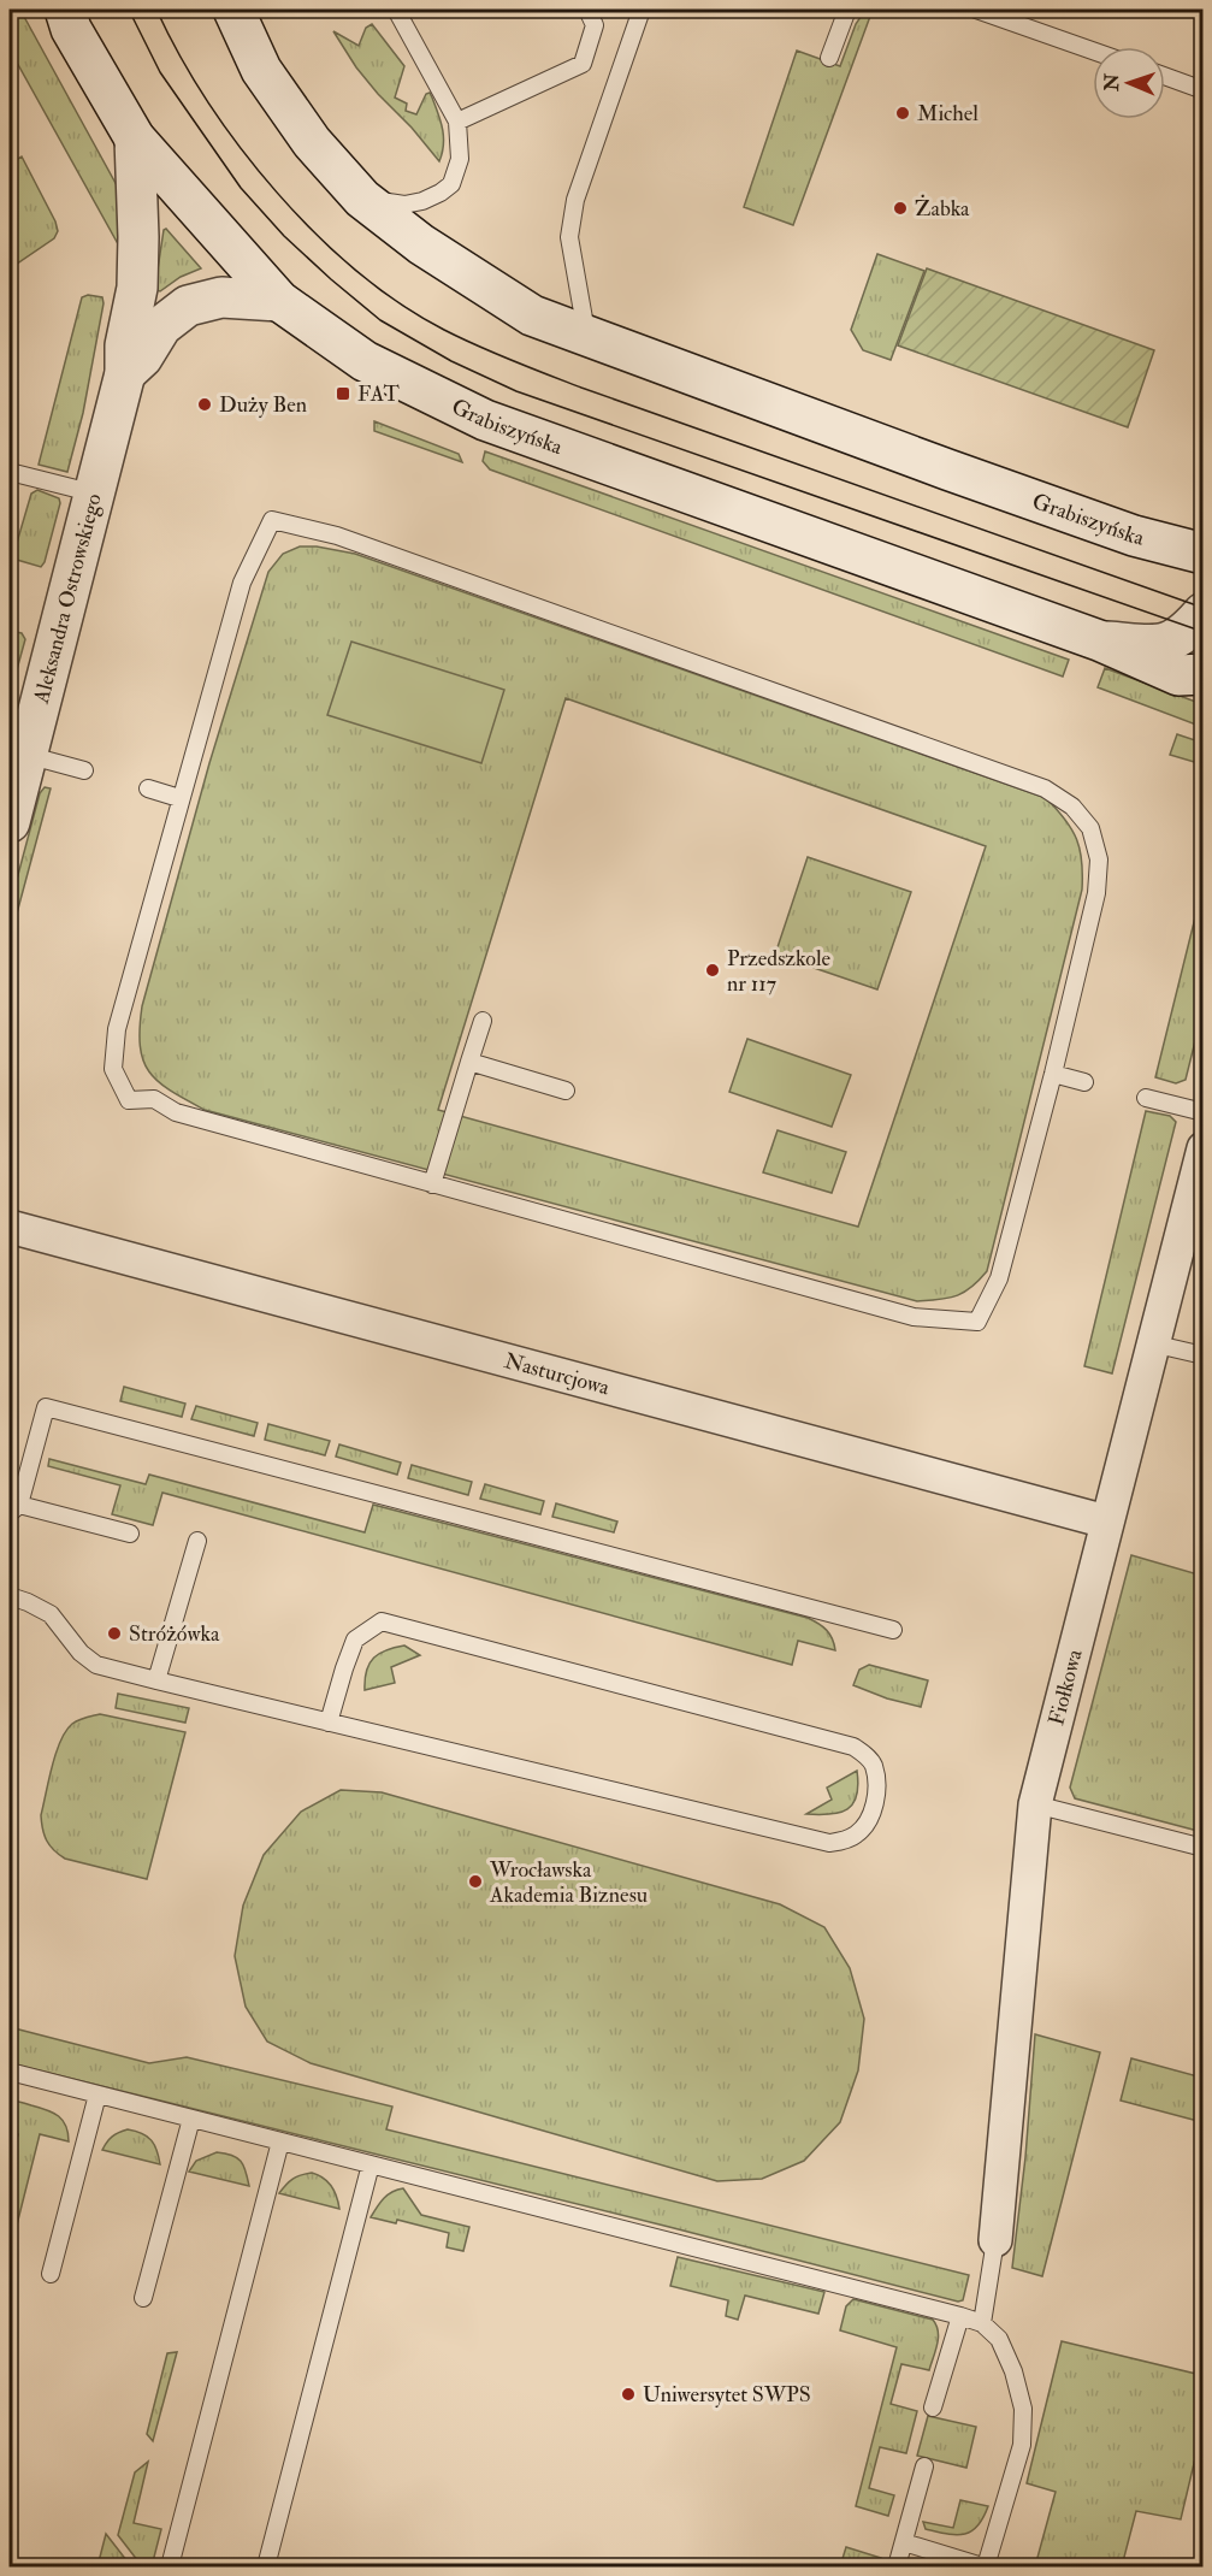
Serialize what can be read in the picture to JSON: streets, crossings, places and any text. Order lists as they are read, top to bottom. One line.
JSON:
{"streets":{"main road":["Grabiszyńska","Aleksandra Ostrowskiego"],"street":["Nasturcjowa","Fiołkowa"]},"crossings":[["Grabiszyńska","Aleksandra Ostrowskiego"],["Nasturcjowa","Fiołkowa"]],"places":{"other":["Michel","Żabka","Duży Ben","Przedszkole nr 117","Stróżówka","Wrocławska Akademia Biznesu","Uniwersytet SWPS"],"transit":["FAT"]},"north":"left"}
